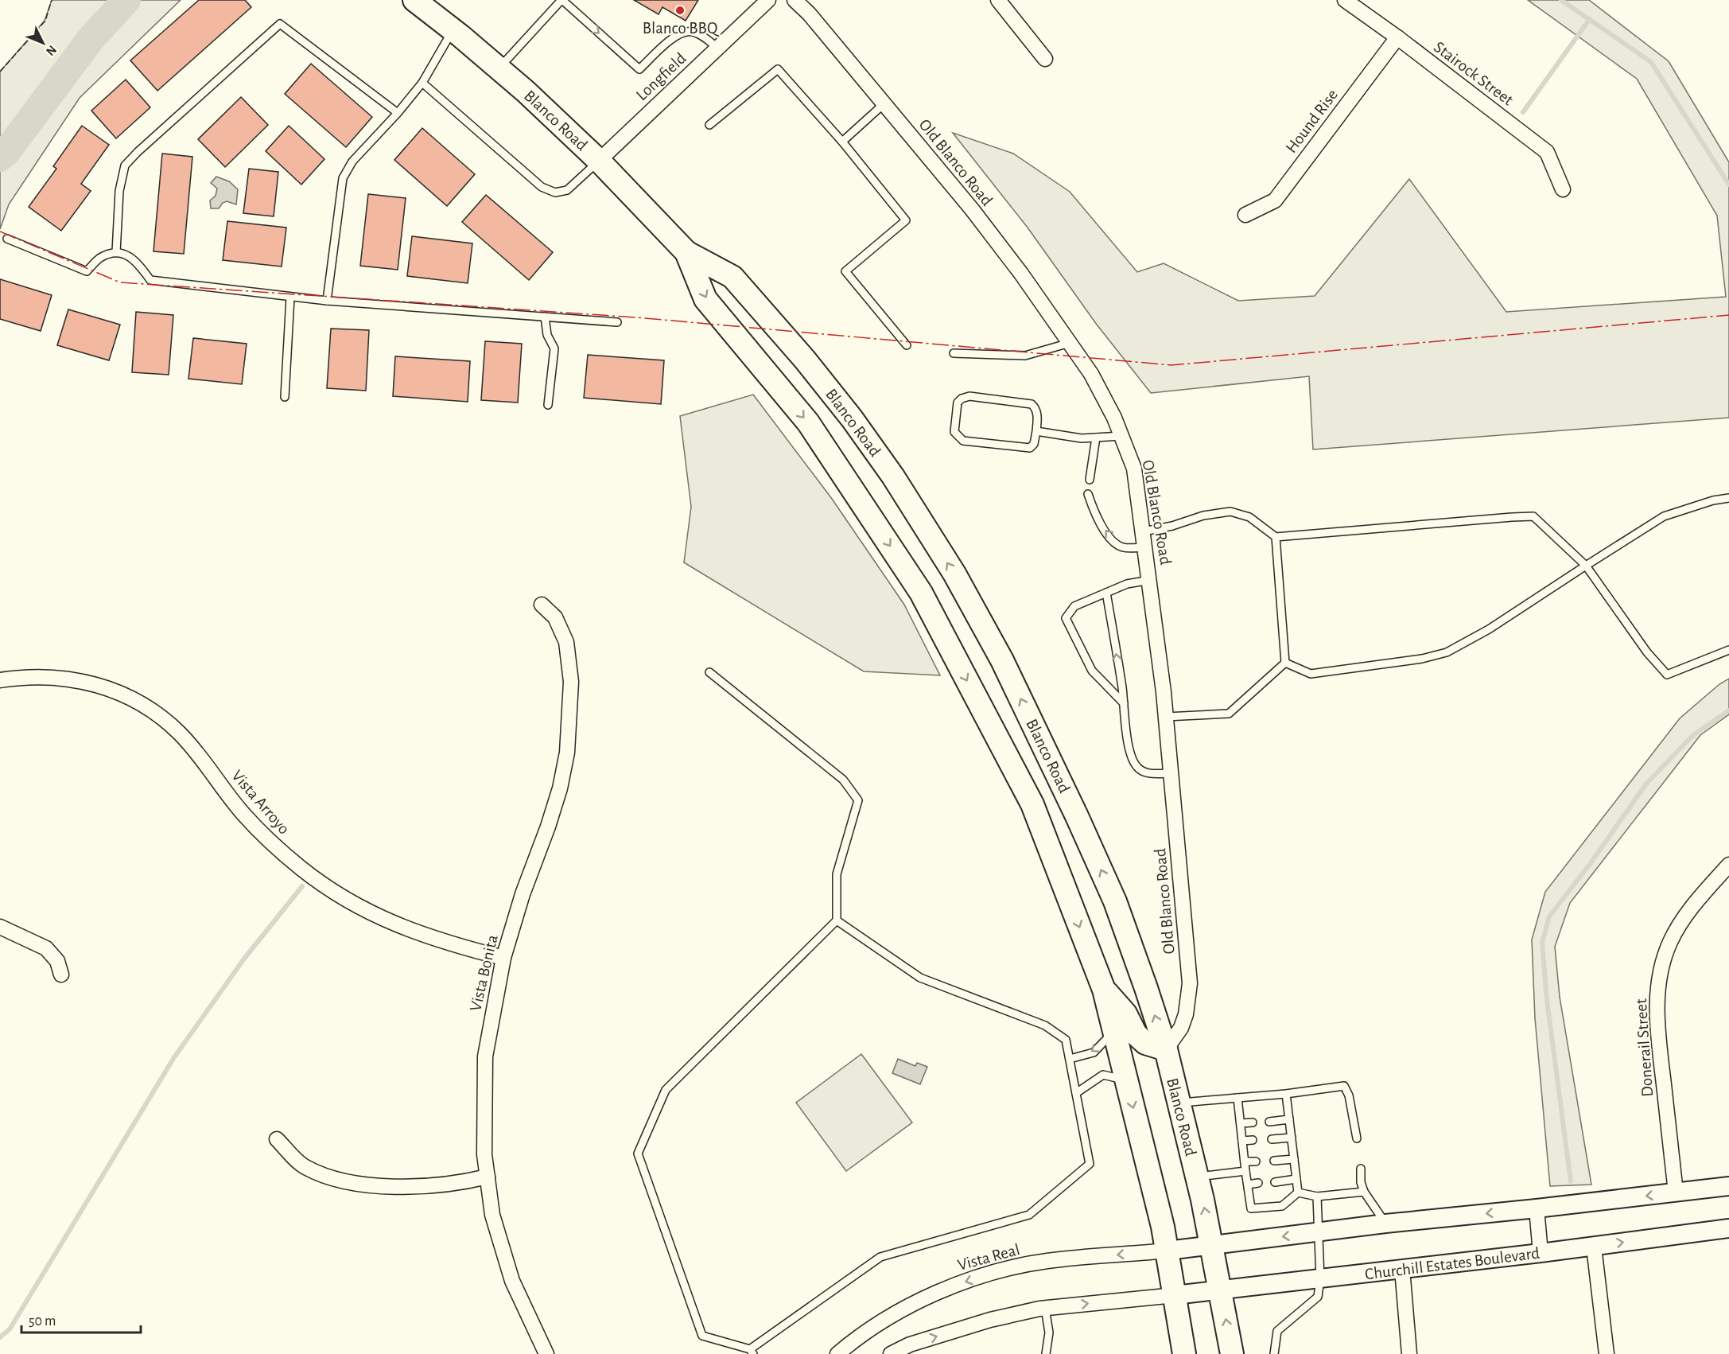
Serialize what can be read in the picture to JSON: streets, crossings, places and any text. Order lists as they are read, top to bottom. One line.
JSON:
{"streets":{"main road":["Blanco Road"],"street":["Stairock Street","Longfield","Hound Rise","Old Blanco Road","Vista Arroyo","Vista Bonita","Donerail Street","Vista Real","Churchill Estates Boulevard"]},"crossings":[["Stairock Street","Hound Rise"],["Longfield","Blanco Road"],["Blanco Road","Old Blanco Road"],["Blanco Road","Vista Real"],["Blanco Road","Churchill Estates Boulevard"],["Vista Arroyo","Vista Bonita"]],"places":["Blanco BBQ"],"scale_bar":"50 m","north":"bottom right"}
